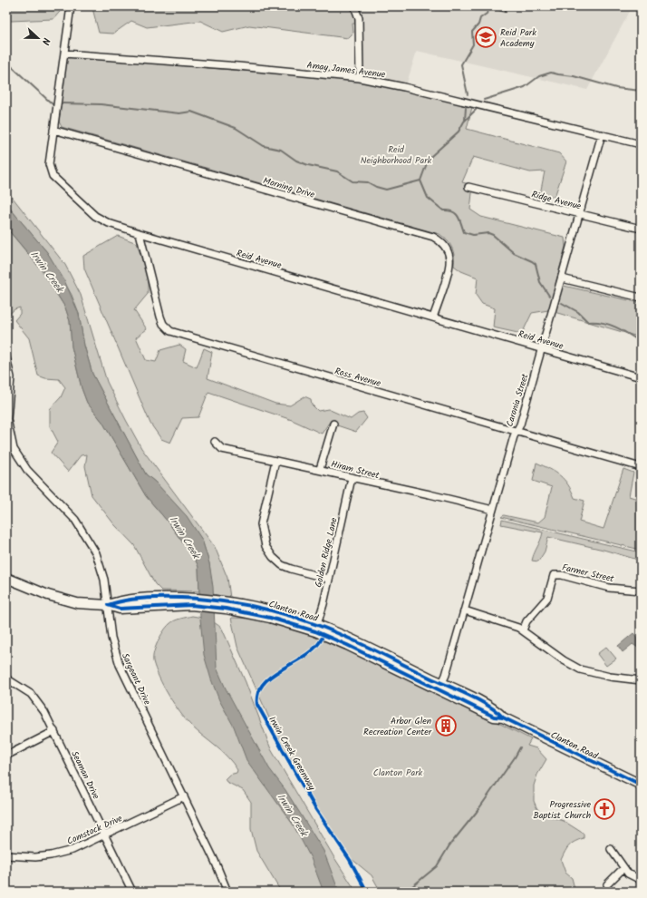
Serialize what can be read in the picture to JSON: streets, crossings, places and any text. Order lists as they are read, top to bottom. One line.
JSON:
{"streets":{"main road":["Clanton Road"],"street":["Amay James Avenue","Morning Drive","Ridge Avenue","Reid Avenue","Ross Avenue","Caronia Street","Hiram Street","Golden Ridge Lane","Farmer Street","Sargeant Drive","Seaman Drive","Comstock Drive"],"cycle path":["Irwin Creek Greenway"]},"crossings":[["Amay James Avenue","Reid Avenue"],["Amay James Avenue","Caronia Street"],["Morning Drive","Reid Avenue"],["Ridge Avenue","Caronia Street"],["Reid Avenue","Ross Avenue"],["Reid Avenue","Caronia Street"],["Ross Avenue","Caronia Street"],["Caronia Street","Hiram Street"],["Caronia Street","Clanton Road"],["Hiram Street","Golden Ridge Lane"],["Golden Ridge Lane","Clanton Road"],["Clanton Road","Sargeant Drive"],["Sargeant Drive","Comstock Drive"],["Seaman Drive","Comstock Drive"]],"water":["Irwin Creek"],"parks":["Reid Neighborhood Park","Clanton Park"],"places":{"school or university":["Reid Park Academy"],"building":["Arbor Glen Recreation Center"],"church":["Progressive Baptist Church"]},"north":"right"}
